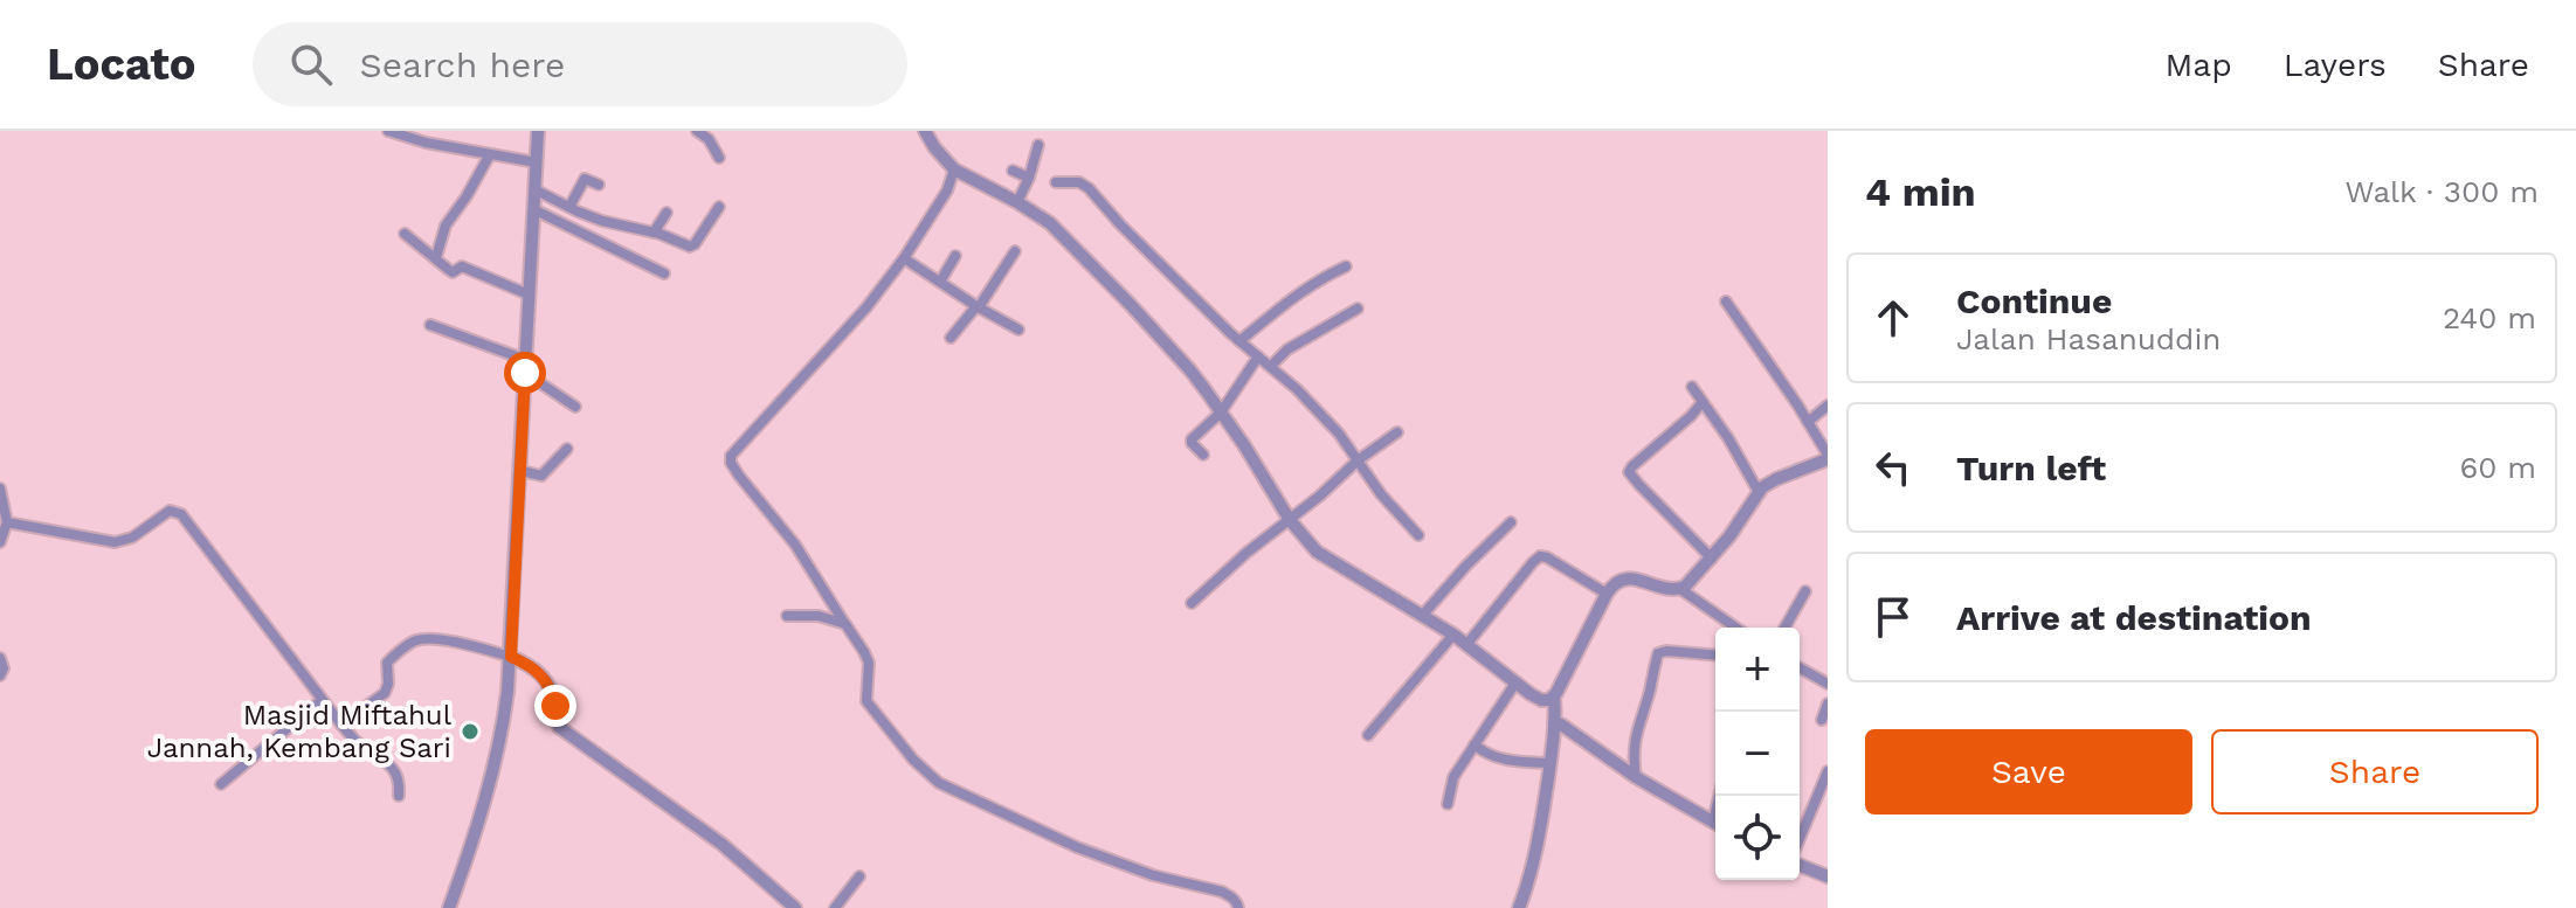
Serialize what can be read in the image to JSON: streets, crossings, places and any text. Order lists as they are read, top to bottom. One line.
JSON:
{"places":["Masjid Miftahul Jannah, Kembang Sari"],"page":{"header":"Locato","search":"Search here","nav":["Map","Layers","Share"],"heading":["4 min","Walk · 300 m"],"list":[["Continue","Jalan Hasanuddin","240 m"],["Turn left","60 m"],"Arrive at destination"],"map_buttons":["+","−"],"buttons":["Save","Share"]}}
